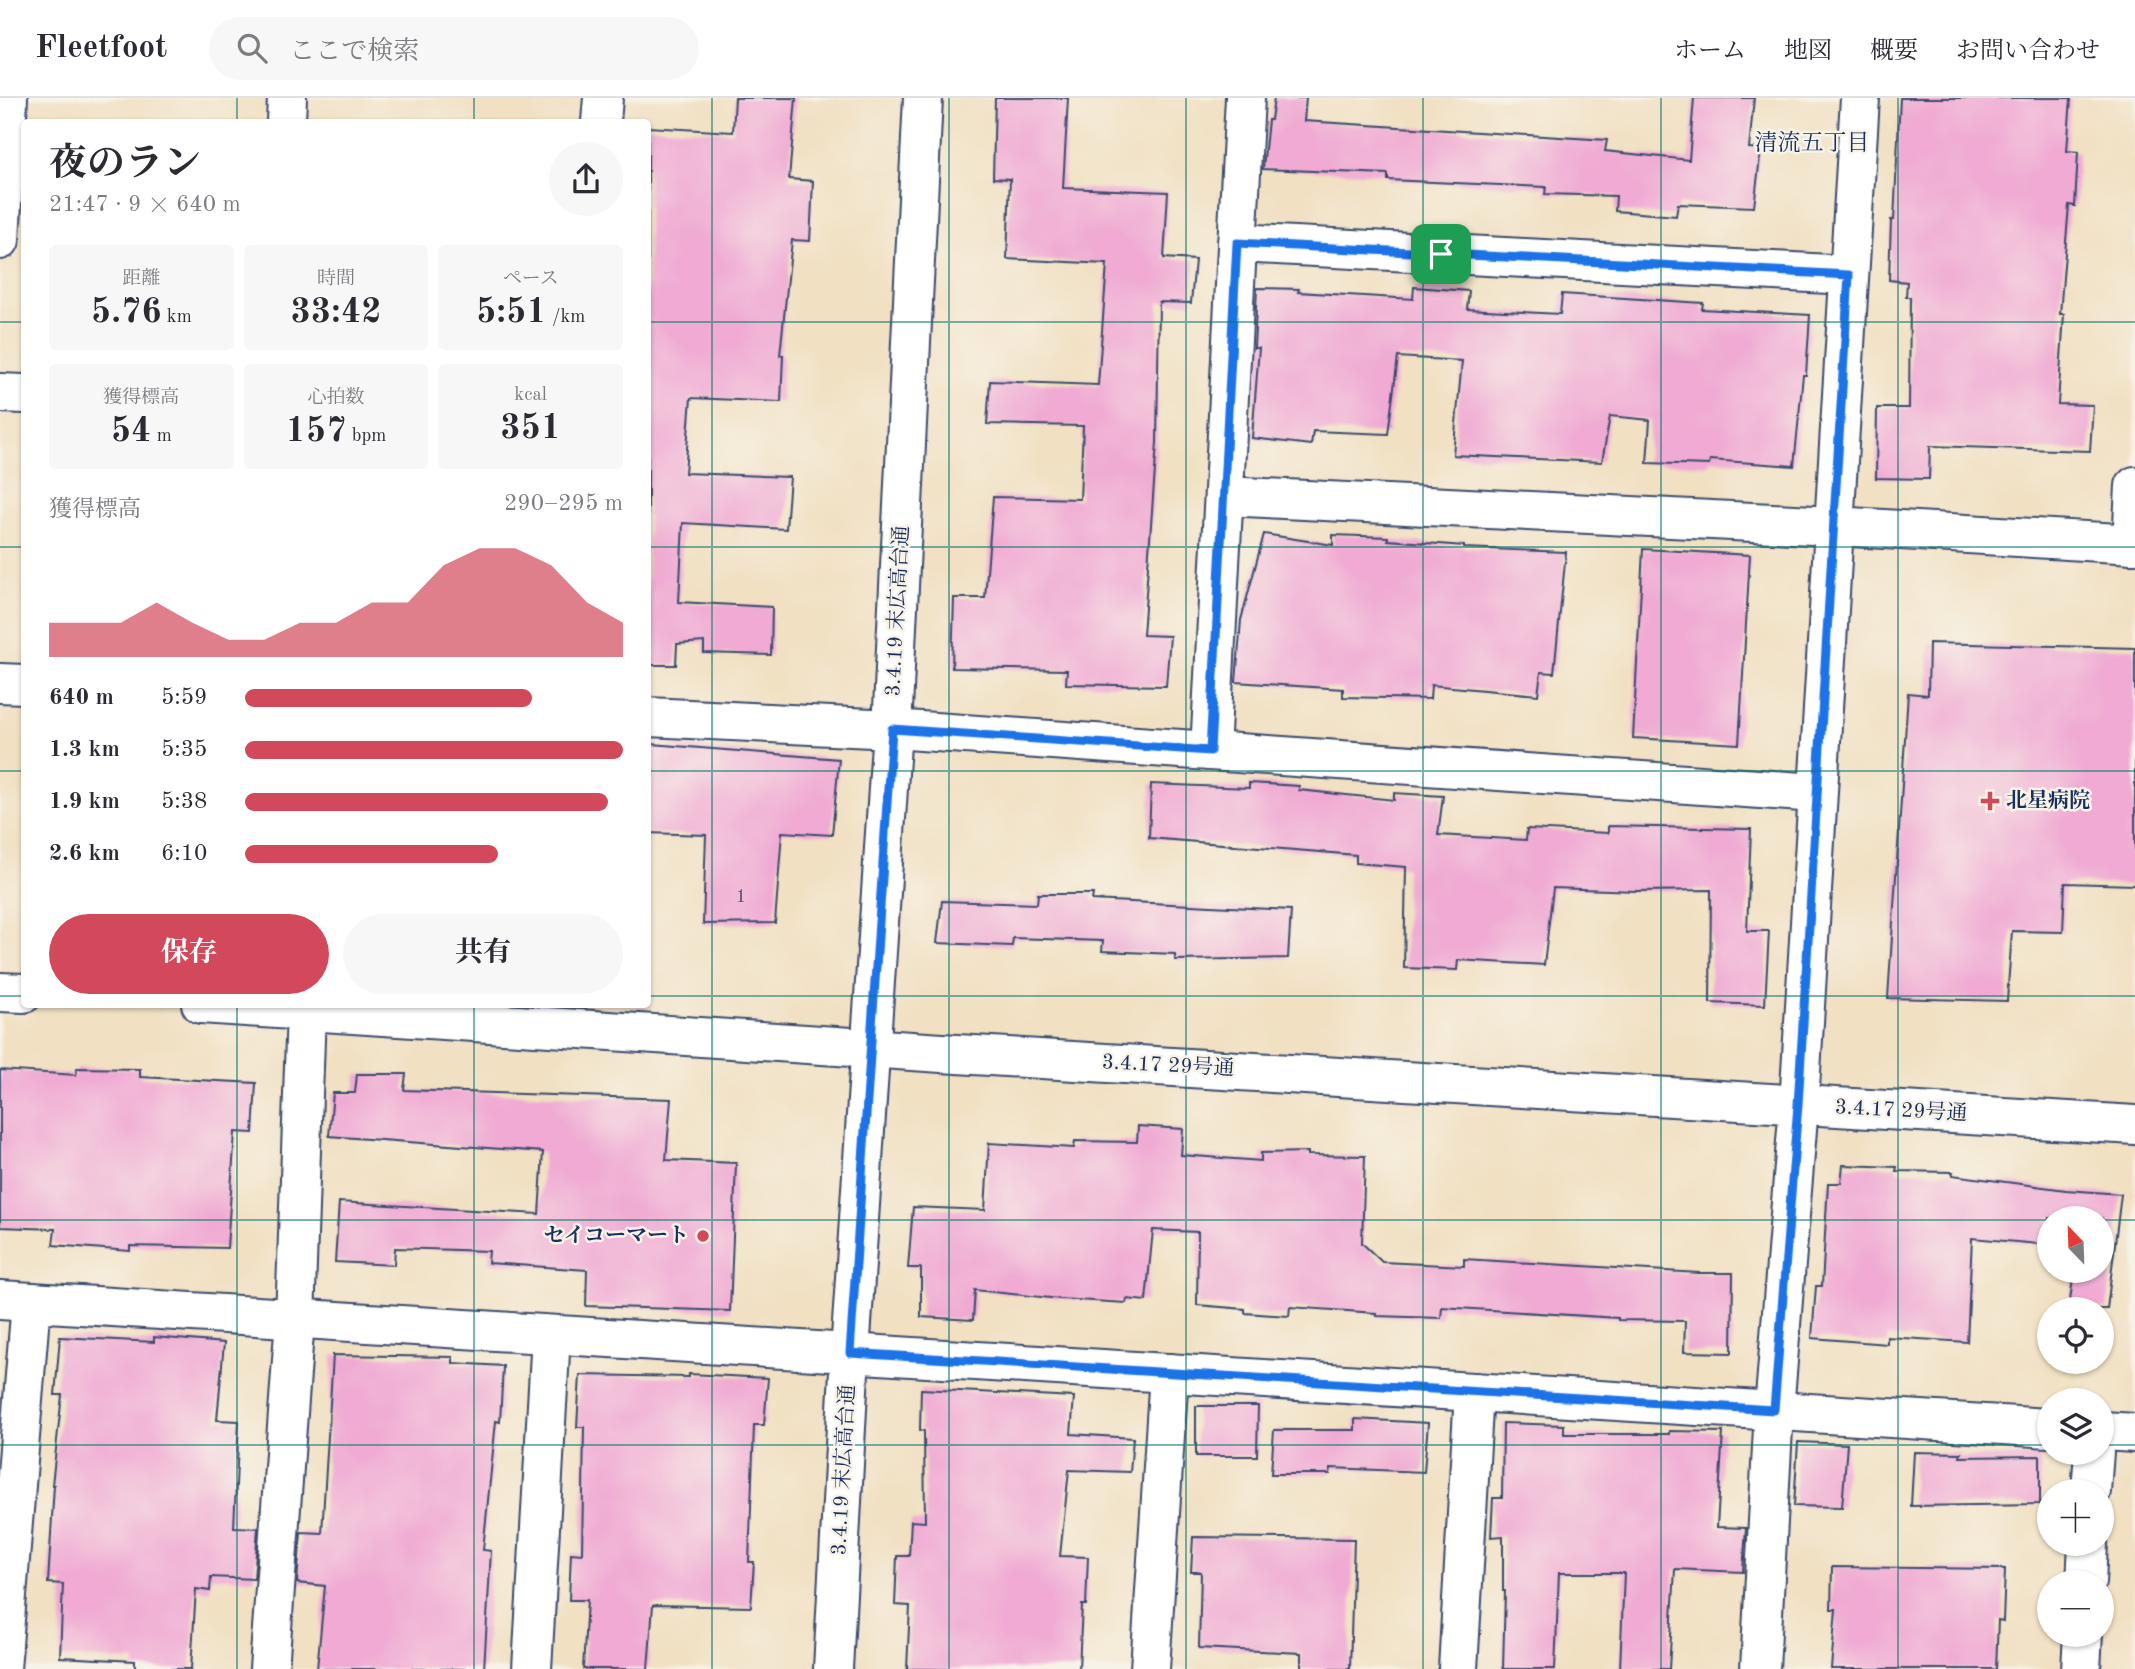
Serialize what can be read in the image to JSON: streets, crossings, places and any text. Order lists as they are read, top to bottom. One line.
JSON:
{"streets":{"street":["3.4.19 末広高台通","3.4.17 29号通"]},"crossings":[["3.4.19 末広高台通","3.4.17 29号通"]],"districts":["清流五丁目"],"places":{"health":["北星病院"],"other":["セイコーマート"]},"house_numbers":["1"],"north":"top left","page":{"header":"Fleetfoot","search":"ここで検索","nav":["ホーム","地図","概要","お問い合わせ"],"heading":["夜のラン","21:47 · 9 × 640 m"],"stats":[["距離","5.76 km"],["時間","33:42"],["ペース","5:51 /km"],["獲得標高","54 m"],["心拍数","157 bpm"],["kcal","351"]],"chart":["獲得標高","290–295 m"],"list":[{"name":"640 m","note":"5:59"},{"name":"1.3 km","note":"5:35"},{"name":"1.9 km","note":"5:38"},{"name":"2.6 km","note":"6:10"}],"buttons":["保存","共有"],"map_buttons":["+","−"]}}
